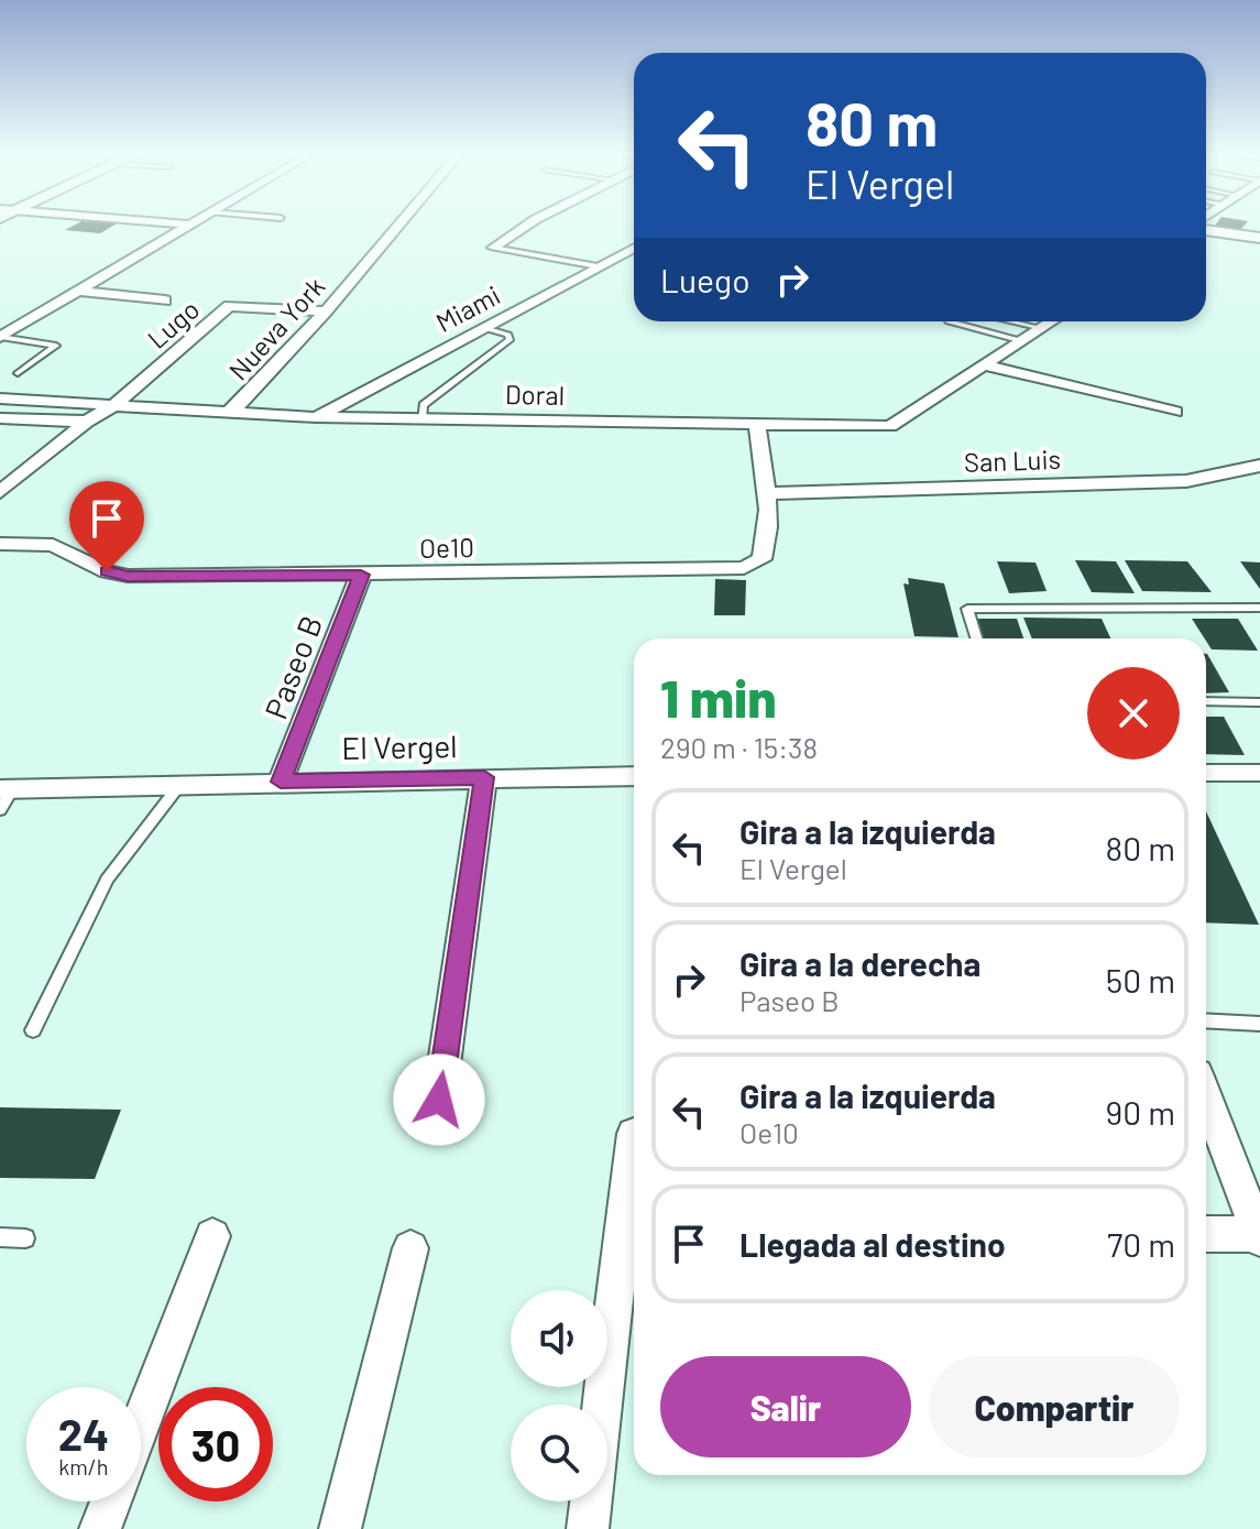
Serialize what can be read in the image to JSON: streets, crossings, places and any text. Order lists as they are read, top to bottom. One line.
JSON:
{"streets":{"street":["Miami","Lugo","Nueva York","Doral","San Luis","Oe10","Paseo B","El Vergel"]},"crossings":[["Miami","Doral"],["Lugo","Nueva York"],["Lugo","Doral"],["Nueva York","Doral"],["Doral","Oe10"],["San Luis","Oe10"],["Oe10","Paseo B"],["Paseo B","El Vergel"]],"page":{"turn":["80 m","El Vergel"],"then":"Luego","heading":["1 min","290 m · 15:38"],"list":[{"name":"Gira a la izquierda","note":"El Vergel","value":"80 m"},{"name":"Gira a la derecha","note":"Paseo B","value":"50 m"},{"name":"Gira a la izquierda","note":"Oe10","value":"90 m"},{"name":"Llegada al destino","value":"70 m"}],"buttons":["Salir","Compartir"],"speed":"24 km/h","limit":"30"}}
